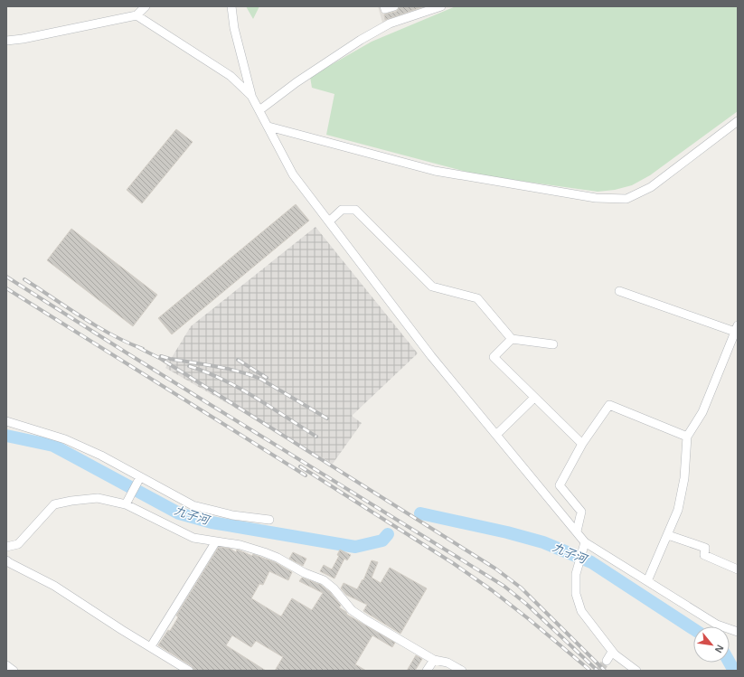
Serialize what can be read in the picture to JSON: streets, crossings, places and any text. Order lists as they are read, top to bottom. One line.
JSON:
{"water":["九子河"],"north":"bottom right"}
